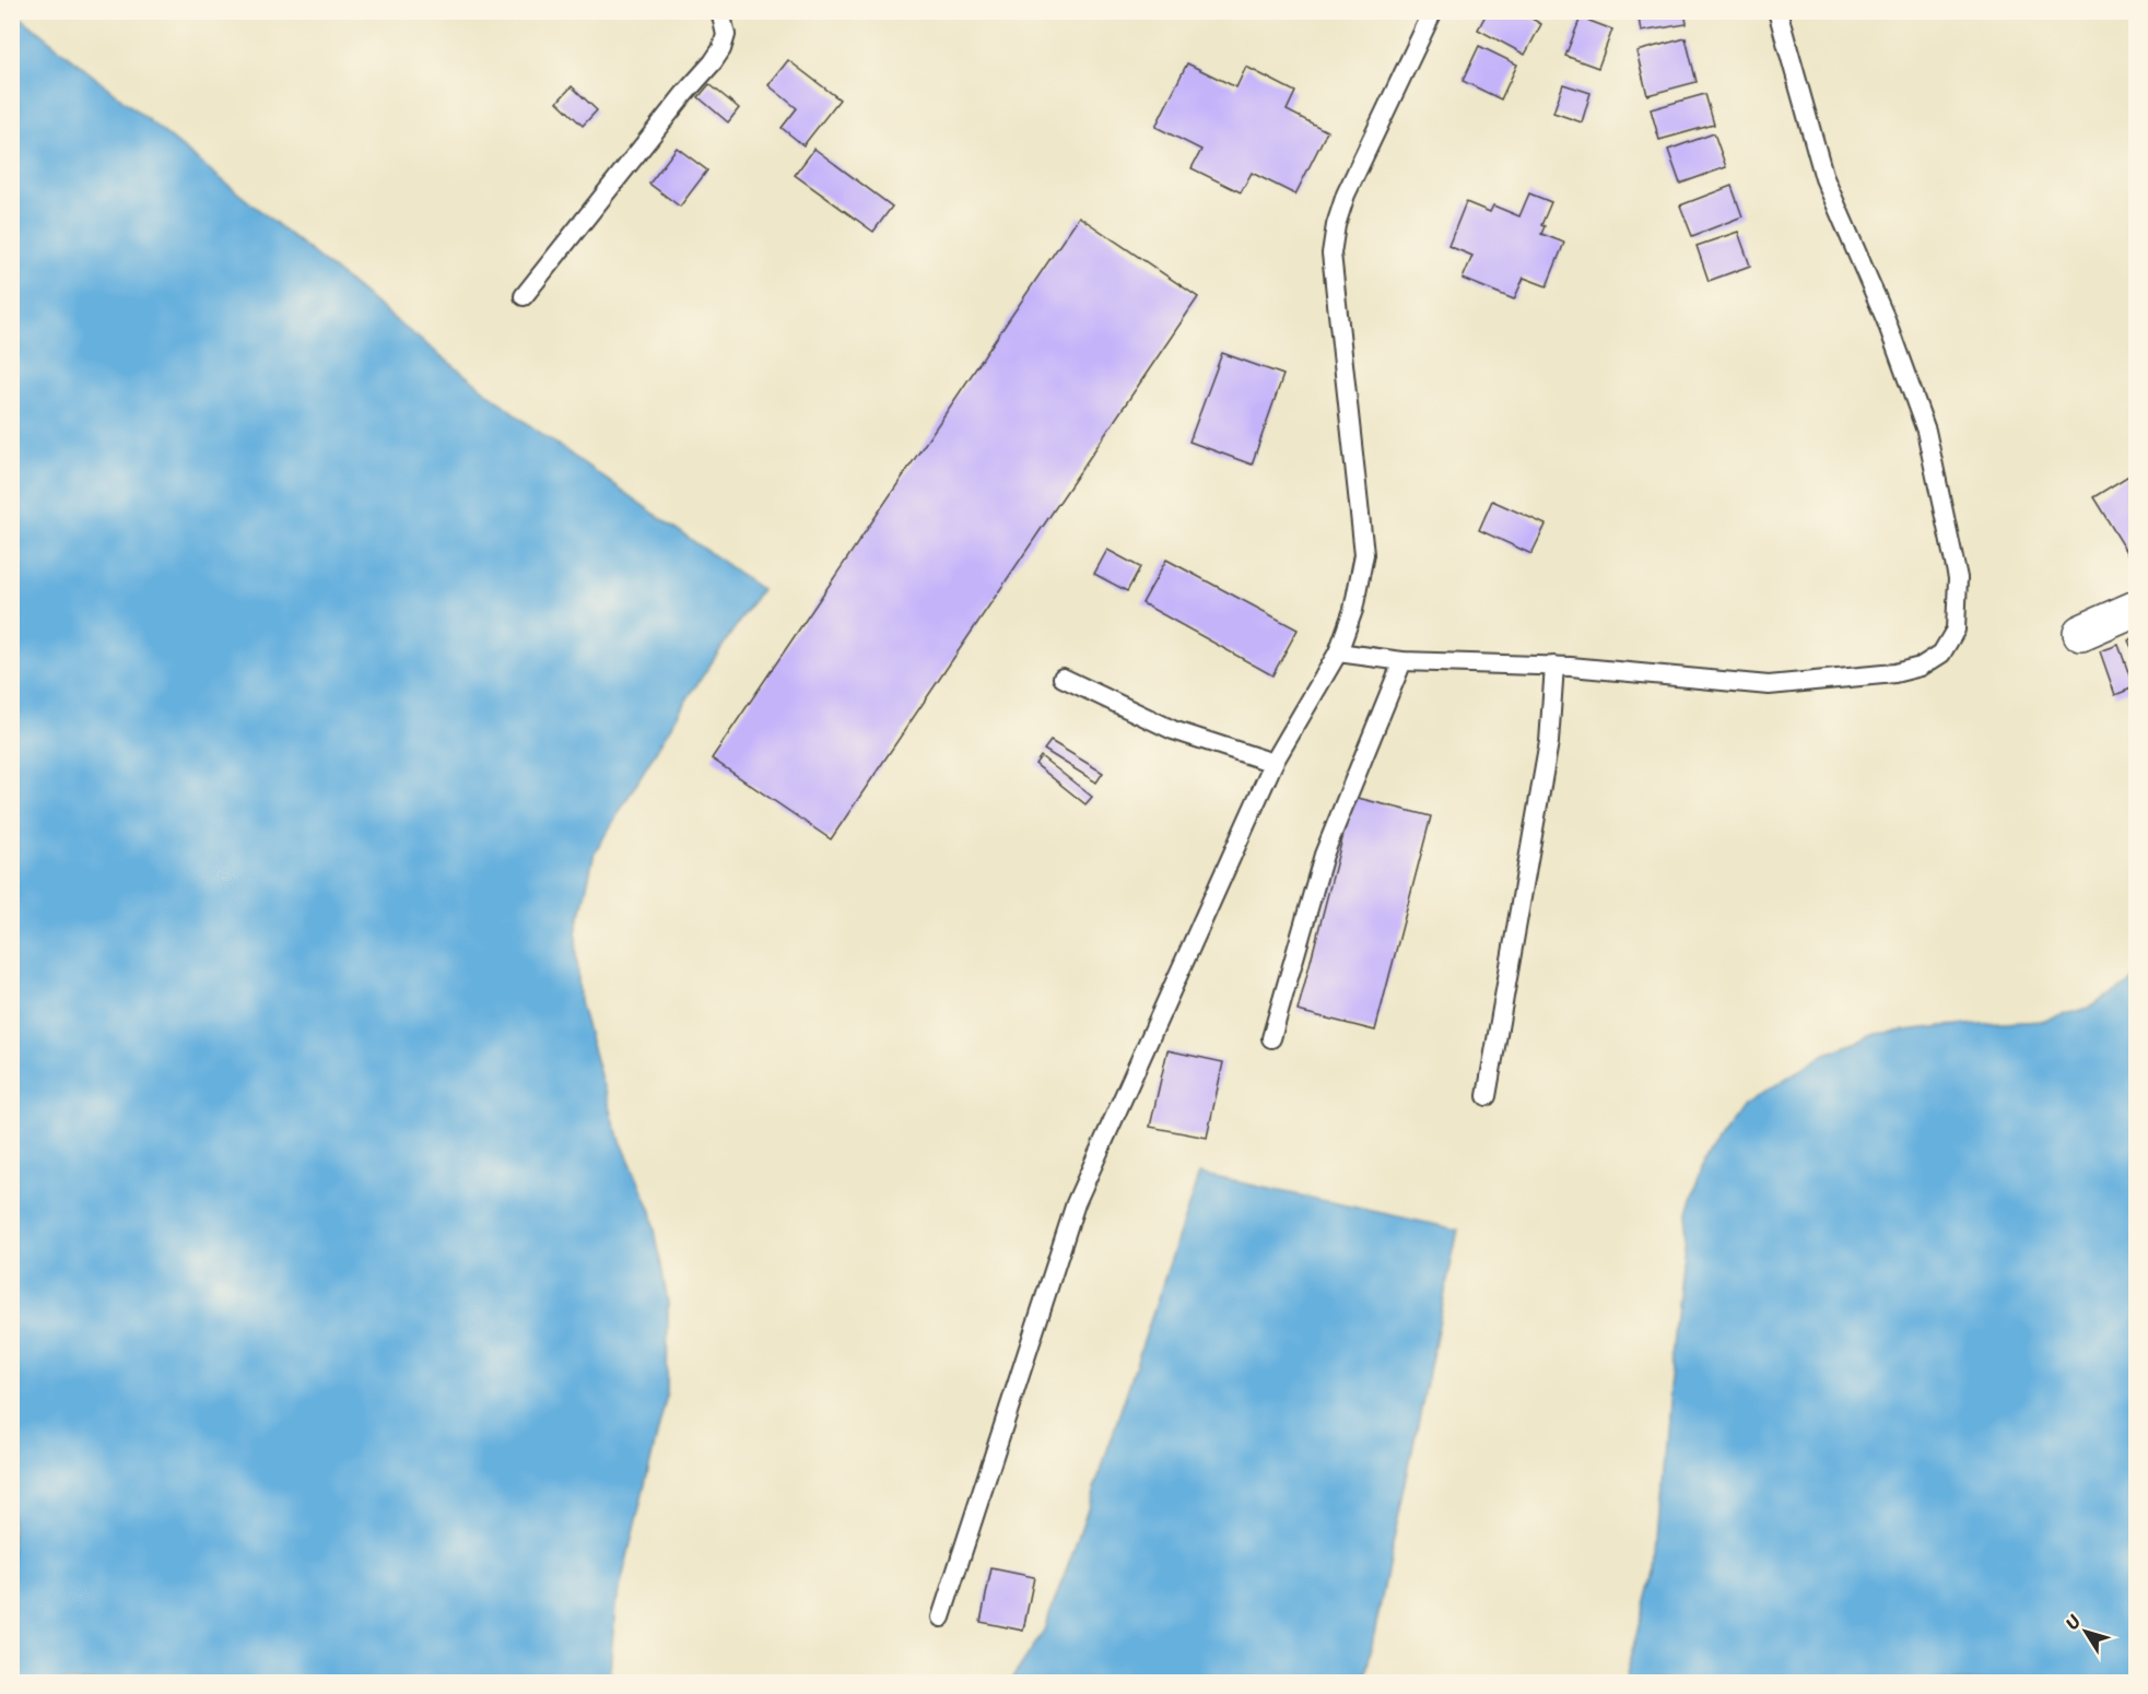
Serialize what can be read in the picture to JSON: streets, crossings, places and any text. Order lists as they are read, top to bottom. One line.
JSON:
{"north":"top left"}
